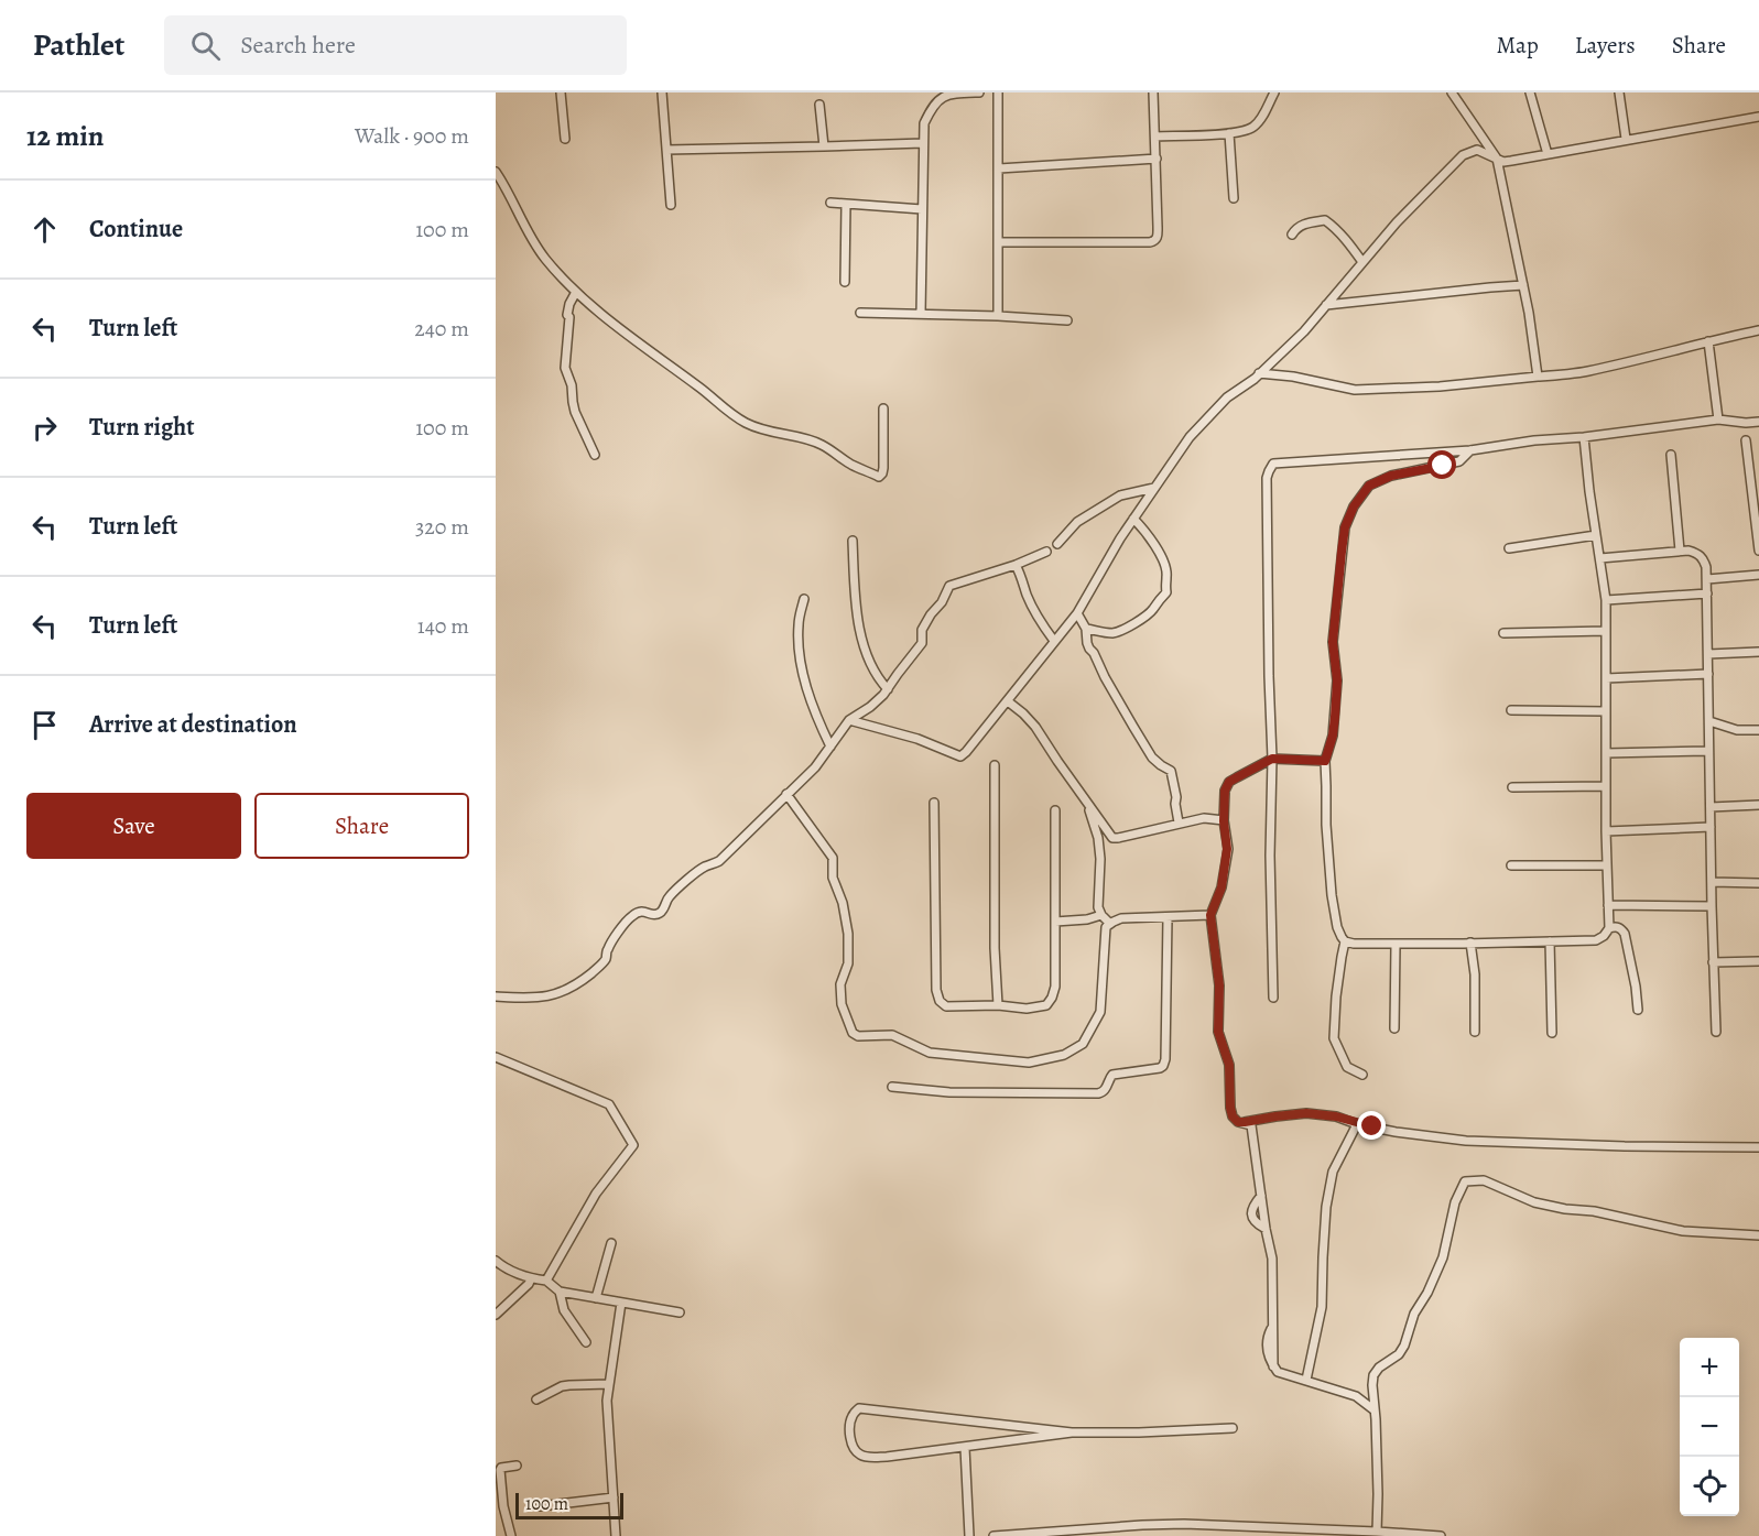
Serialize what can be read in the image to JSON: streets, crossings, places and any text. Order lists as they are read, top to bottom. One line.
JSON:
{"scale_bar":"100 m","page":{"header":"Pathlet","search":"Search here","nav":["Map","Layers","Share"],"heading":["12 min","Walk · 900 m"],"list":[["Continue","100 m"],["Turn left","240 m"],["Turn right","100 m"],["Turn left","320 m"],["Turn left","140 m"],"Arrive at destination"],"buttons":["Save","Share"],"map_buttons":["+","−"],"scale":"100 m"}}
